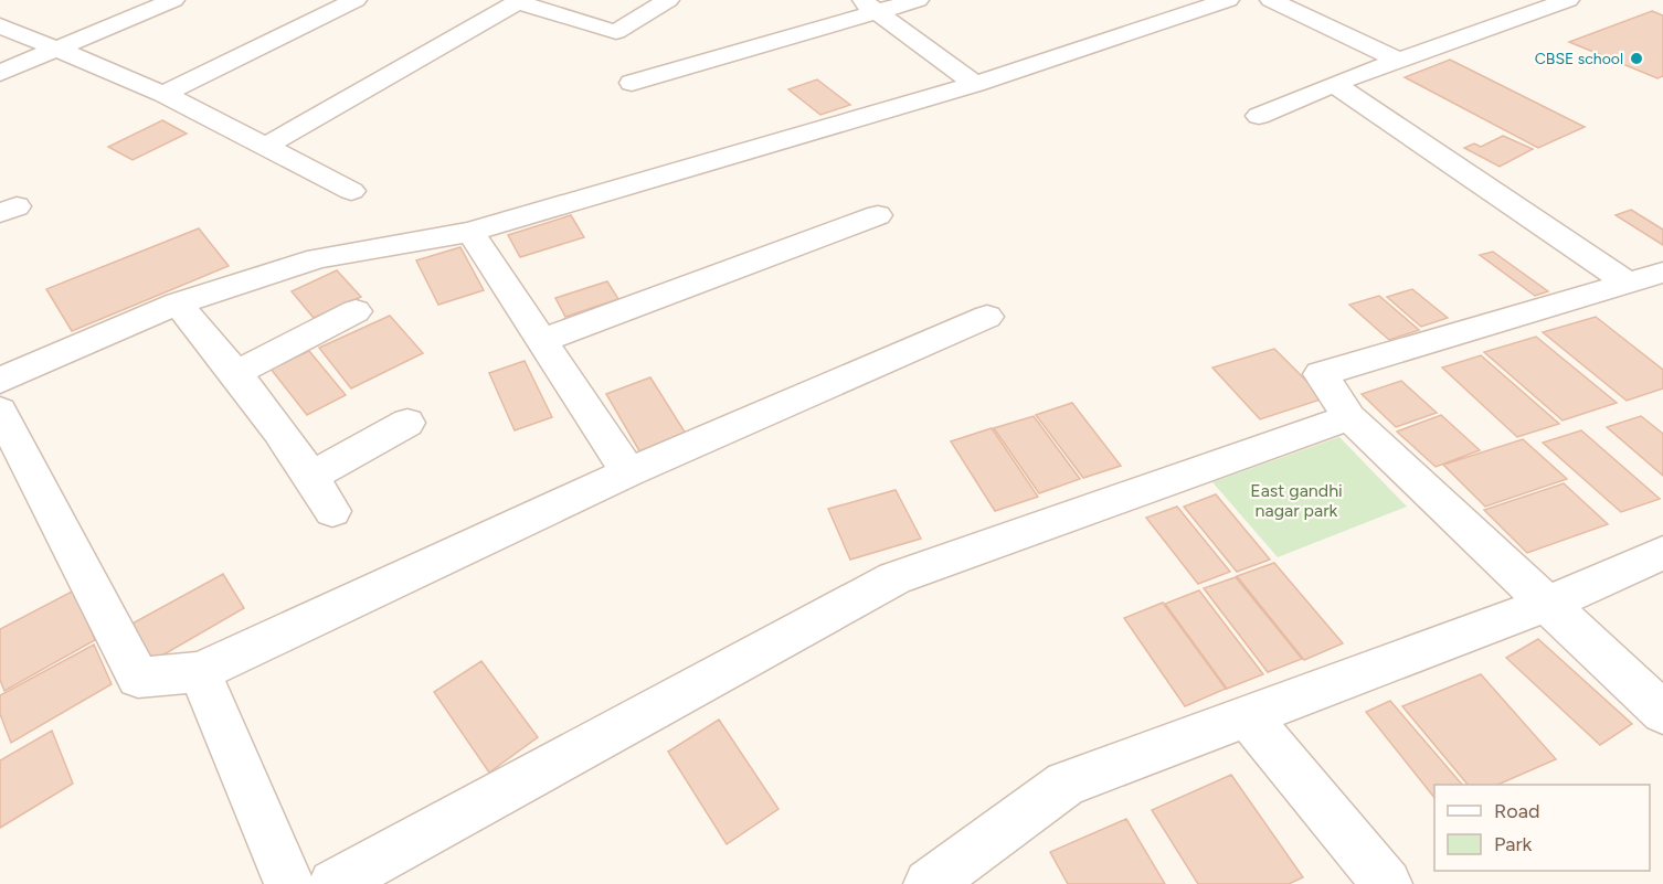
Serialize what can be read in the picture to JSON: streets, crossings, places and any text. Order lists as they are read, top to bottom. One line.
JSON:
{"parks":["East gandhi nagar park"],"places":["CBSE school"],"legend":["Road","Park"]}
